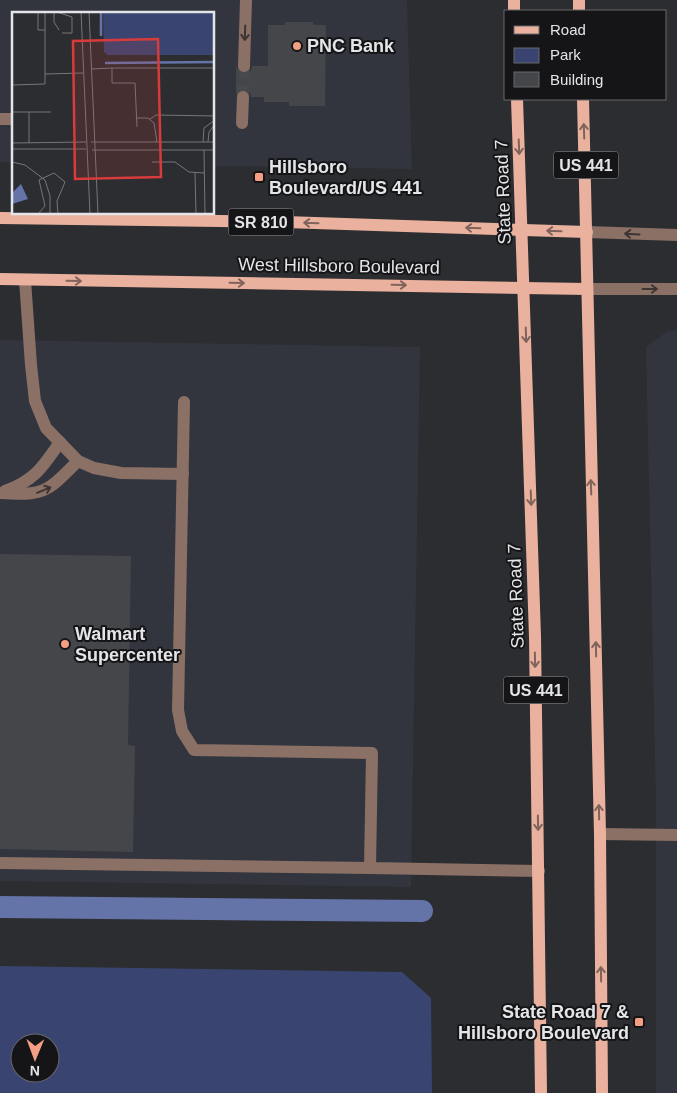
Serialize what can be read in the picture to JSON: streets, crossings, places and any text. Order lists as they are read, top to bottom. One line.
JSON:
{"streets":{"main road":["US 441","State Road 7","SR 810","West Hillsboro Boulevard"]},"crossings":[["US 441","SR 810"],["US 441","West Hillsboro Boulevard"],["State Road 7","SR 810"],["State Road 7","West Hillsboro Boulevard"]],"places":{"other":["PNC Bank","Walmart Supercenter"],"transit":["Hillsboro Boulevard/US 441","State Road 7 & Hillsboro Boulevard"]},"legend":["Road","Park","Building"],"north":"bottom"}
